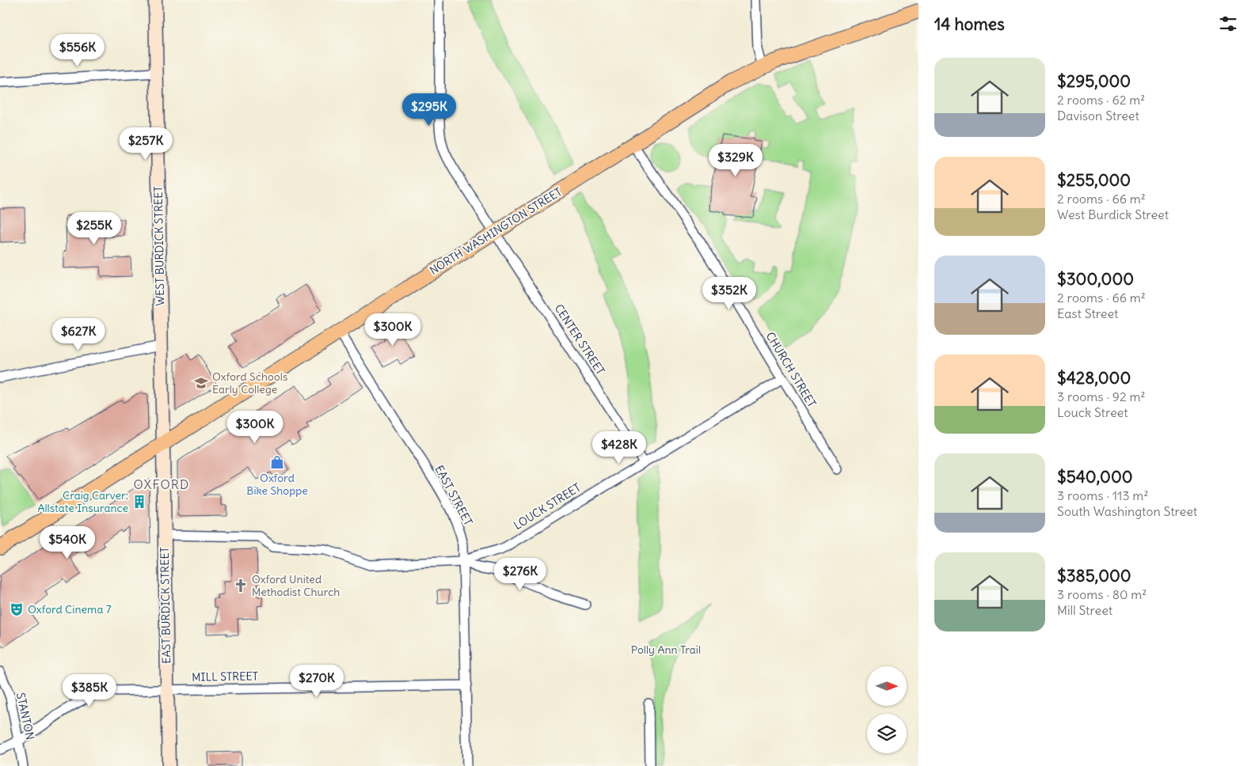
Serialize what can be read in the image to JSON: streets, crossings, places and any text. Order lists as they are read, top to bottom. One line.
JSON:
{"streets":{"main road":["NORTH WASHINGTON STREET"],"street":["WEST BURDICK STREET","CENTER STREET","CHURCH STREET","EAST STREET","LOUCK STREET","EAST BURDICK STREET","MILL STREET","STANTON"]},"crossings":[["NORTH WASHINGTON STREET","WEST BURDICK STREET"],["NORTH WASHINGTON STREET","CENTER STREET"],["NORTH WASHINGTON STREET","CHURCH STREET"],["NORTH WASHINGTON STREET","EAST STREET"],["NORTH WASHINGTON STREET","EAST BURDICK STREET"],["WEST BURDICK STREET","EAST BURDICK STREET"],["CENTER STREET","LOUCK STREET"],["CHURCH STREET","LOUCK STREET"],["EAST STREET","LOUCK STREET"],["EAST STREET","MILL STREET"],["EAST BURDICK STREET","MILL STREET"],["MILL STREET","STANTON"]],"districts":["OXFORD"],"parks":["Polly Ann Trail"],"places":{"school or university":["Oxford Schools Early College"],"shop":["Oxford Bike Shoppe"],"building":["Craig Carver: Allstate Insurance"],"church":["Oxford United Methodist Church"],"theatre":["Oxford Cinema 7"]},"north":"right","page":{"heading":"14 homes","price":["$556K","$295K","$257K","$329K","$255K","$352K","$300K","$627K","$300K","$428K","$540K","$276K","$270K","$385K"],"list":[{"name":"$295,000","note":"2 rooms · 62 m² · Davison Street"},{"name":"$255,000","note":"2 rooms · 66 m² · West Burdick Street"},{"name":"$300,000","note":"2 rooms · 66 m² · East Street"},{"name":"$428,000","note":"3 rooms · 92 m² · Louck Street"},{"name":"$540,000","note":"3 rooms · 113 m² · South Washington Street"},{"name":"$385,000","note":"3 rooms · 80 m² · Mill Street"}]}}
